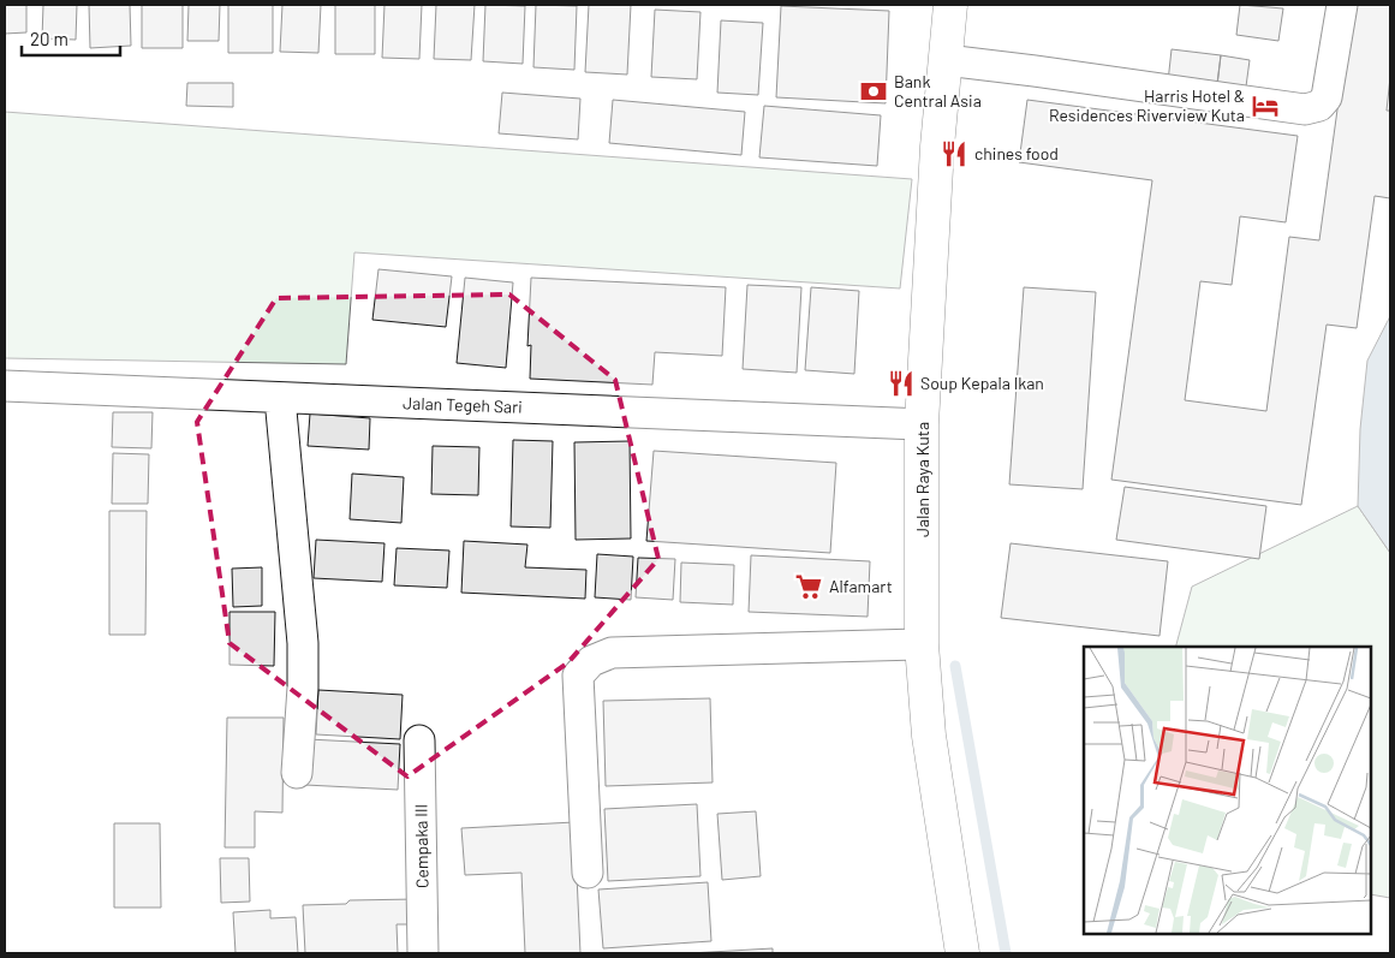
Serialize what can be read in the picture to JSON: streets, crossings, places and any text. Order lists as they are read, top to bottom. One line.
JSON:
{"streets":{"main road":["Jalan Raya Kuta"],"street":["Jalan Tegeh Sari","Cempaka III"]},"crossings":[["Jalan Tegeh Sari","Jalan Raya Kuta"]],"places":{"bank":["Bank Central Asia"],"hotel":["Harris Hotel & Residences Riverview Kuta"],"restaurant":["chines food","Soup Kepala Ikan"],"supermarket":["Alfamart"]},"scale_bar":"20 m"}
